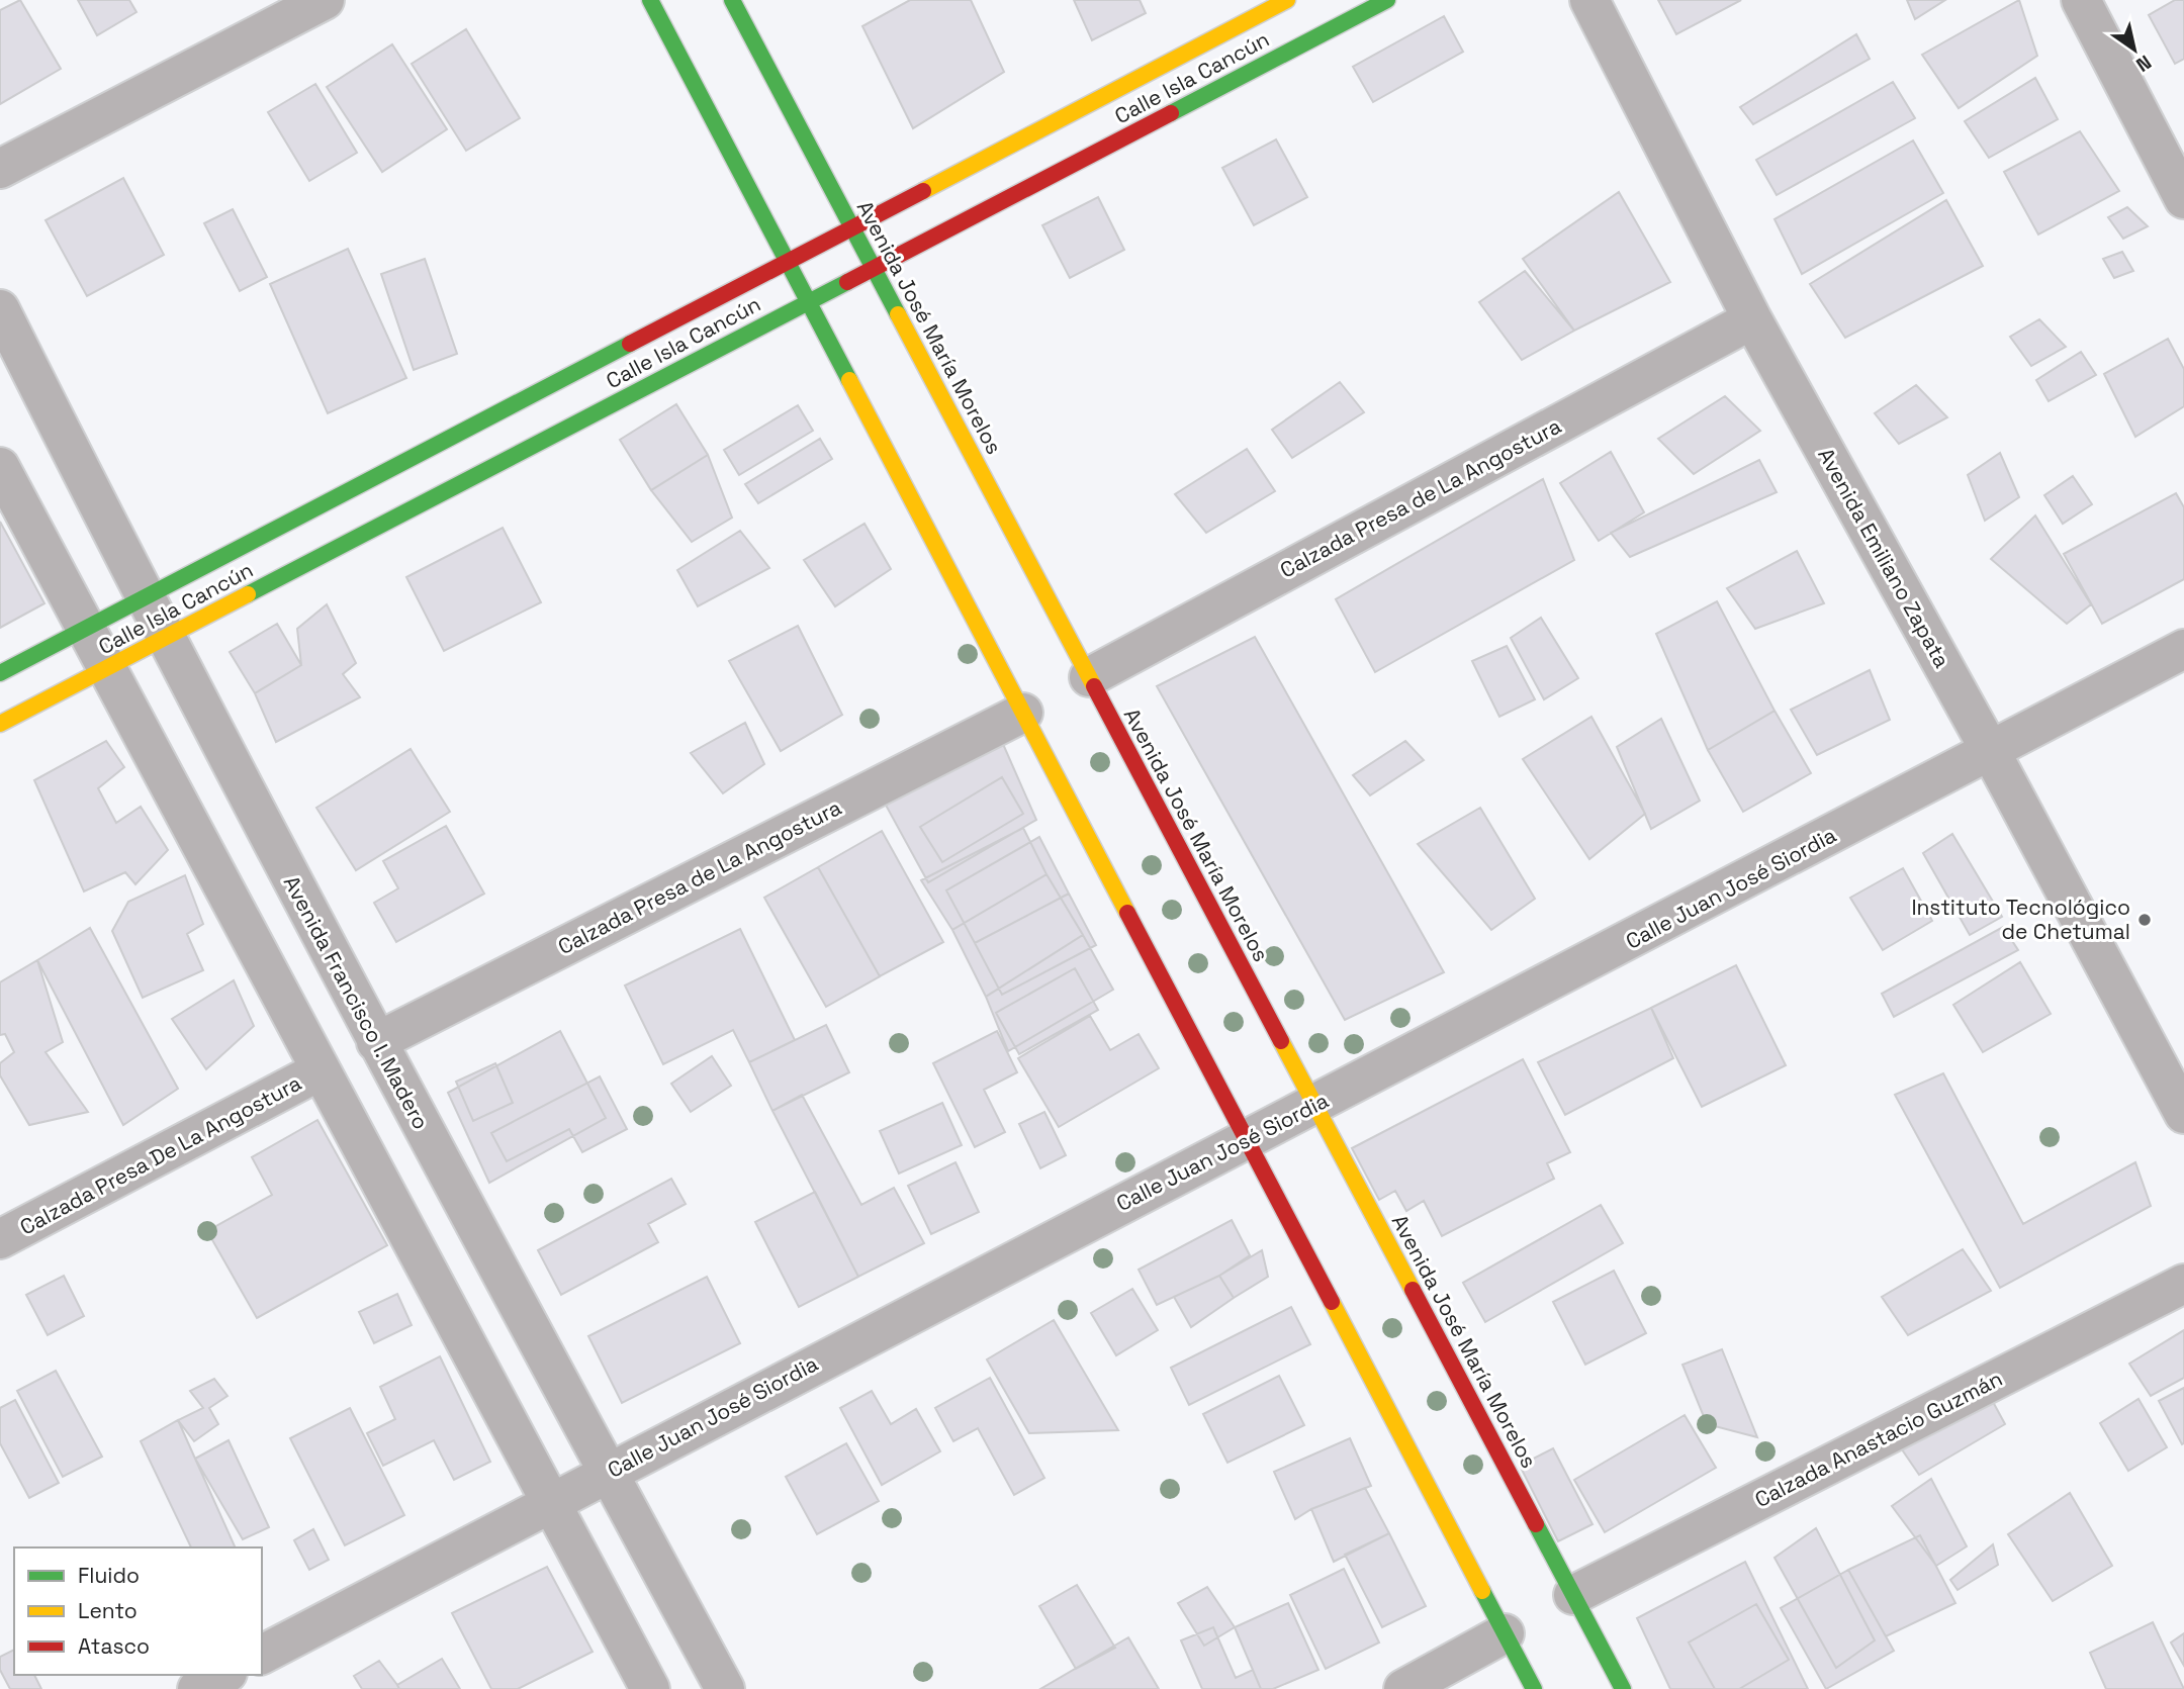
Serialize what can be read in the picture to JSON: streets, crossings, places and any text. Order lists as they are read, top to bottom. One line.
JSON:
{"streets":{"street":["Calle Isla Cancún","Avenida José María Morelos","Calzada Presa de La Angostura","Avenida Emiliano Zapata","Calle Juan José Siordia","Avenida Francisco I. Madero","Calzada Presa De La Angostura","Calzada Anastacio Guzmán"]},"crossings":[["Calle Isla Cancún","Avenida José María Morelos"],["Calle Isla Cancún","Avenida Francisco I. Madero"],["Avenida José María Morelos","Calzada Presa de La Angostura"],["Avenida José María Morelos","Calle Juan José Siordia"],["Avenida José María Morelos","Calzada Anastacio Guzmán"],["Calzada Presa de La Angostura","Avenida Emiliano Zapata"],["Calzada Presa de La Angostura","Avenida Francisco I. Madero"],["Avenida Emiliano Zapata","Calle Juan José Siordia"],["Calle Juan José Siordia","Avenida Francisco I. Madero"]],"places":["Instituto Tecnológico de Chetumal"],"legend":["Fluido","Lento","Atasco"],"north":"bottom right"}
